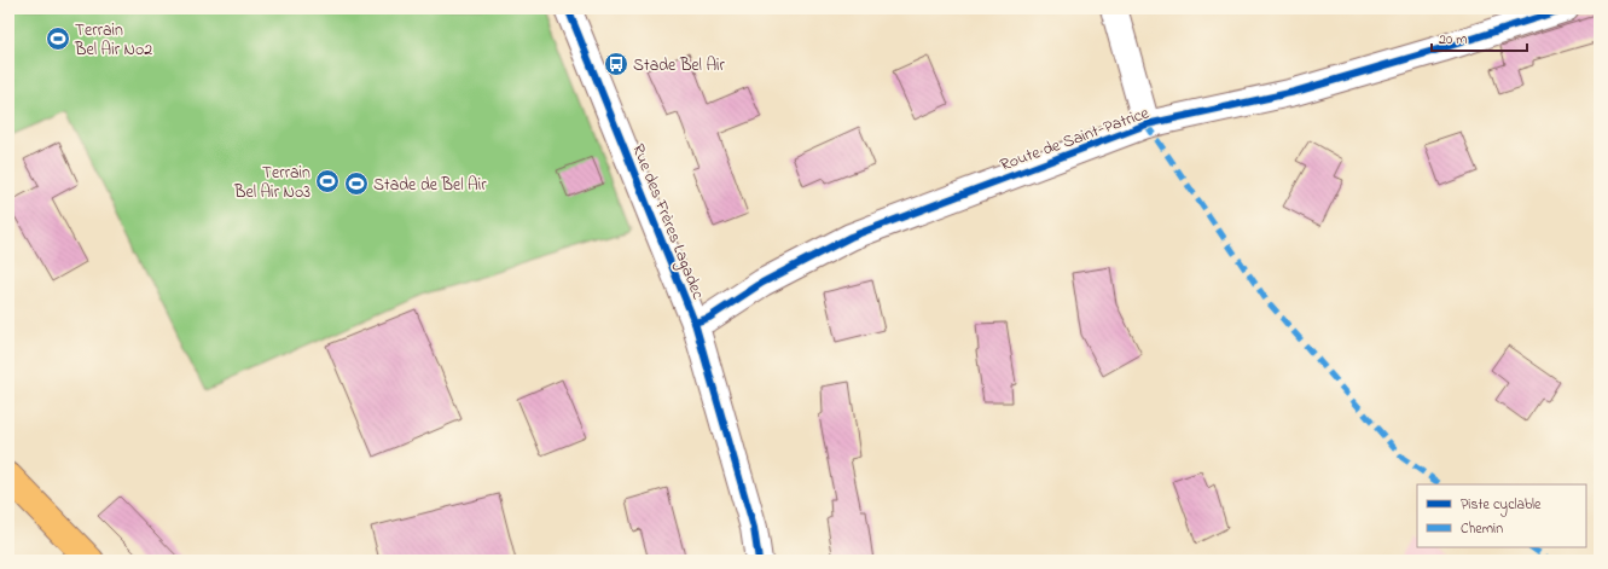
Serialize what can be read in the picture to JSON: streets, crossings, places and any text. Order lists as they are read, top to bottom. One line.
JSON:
{"streets":{"street":["Route de Saint-Patrice","Rue des Frères Lagadec"]},"crossings":[["Route de Saint-Patrice","Rue des Frères Lagadec"]],"places":{"sports":["Terrain Bel Air No2","Terrain Bel Air No3","Stade de Bel Air"],"bus stop":["Stade Bel Air"]},"legend":["Piste cyclable","Chemin"],"scale_bar":"20 m"}
